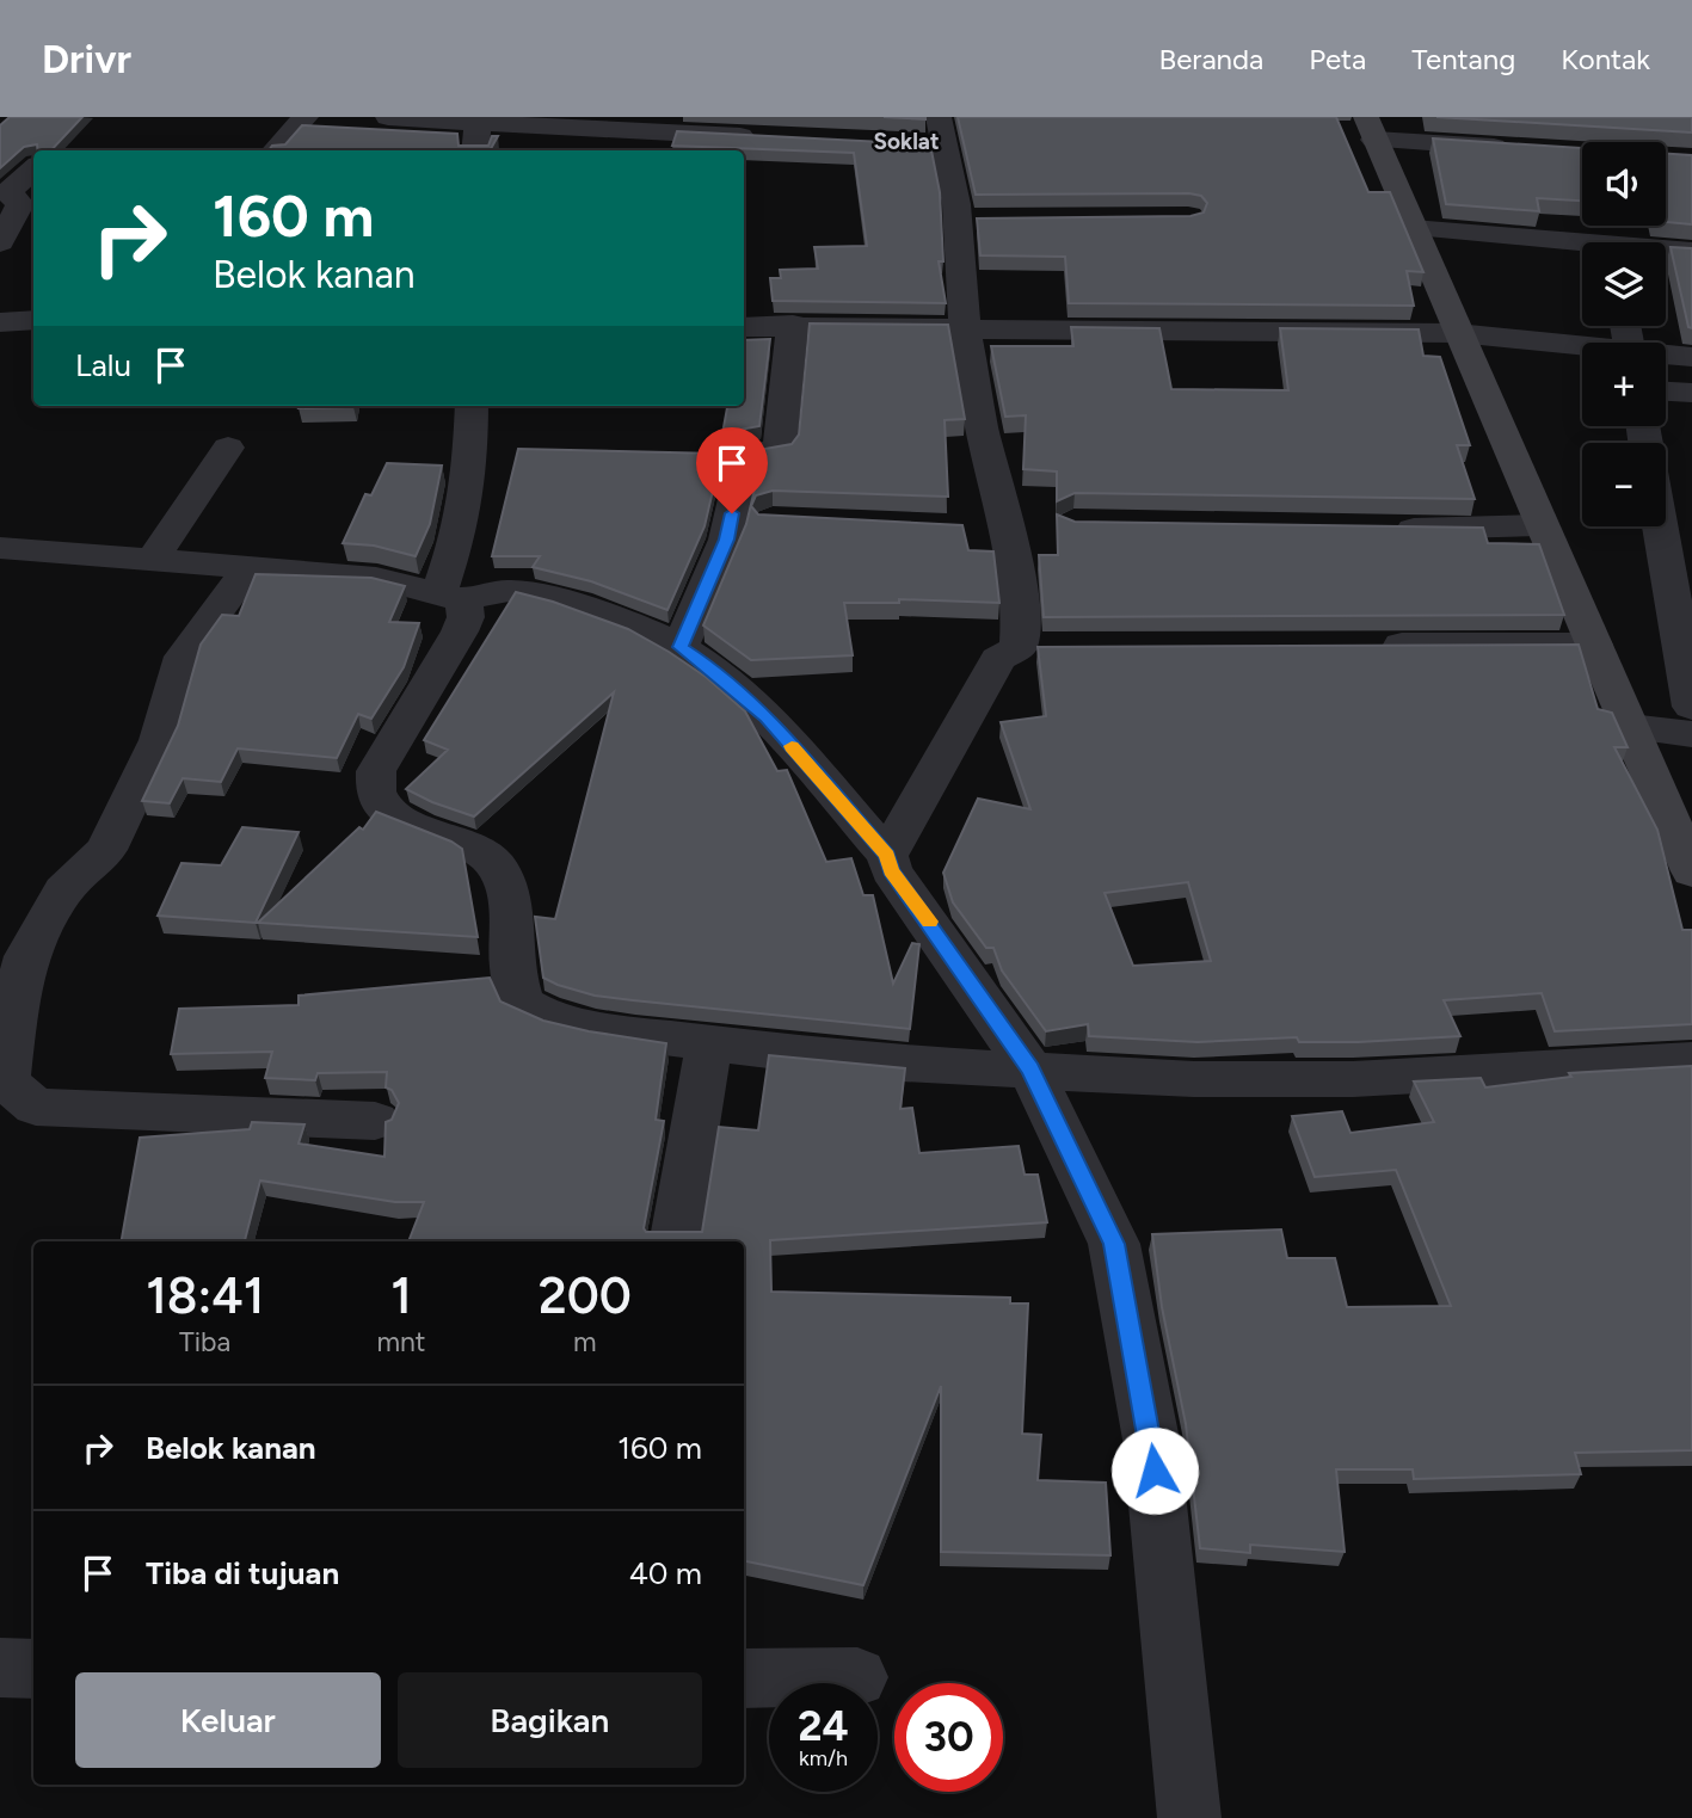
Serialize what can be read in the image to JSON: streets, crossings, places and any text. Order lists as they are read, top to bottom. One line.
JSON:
{"districts":["Soklat"],"page":{"header":"Drivr","nav":["Beranda","Peta","Tentang","Kontak"],"map_buttons":["+","−"],"turn":["160 m","Belok kanan"],"then":"Lalu","eta":["18:41","Tiba","1","mnt","200","m"],"list":[{"name":"Belok kanan","value":"160 m"},{"name":"Tiba di tujuan","value":"40 m"}],"buttons":["Keluar","Bagikan"],"speed":"24 km/h","limit":"30"}}
